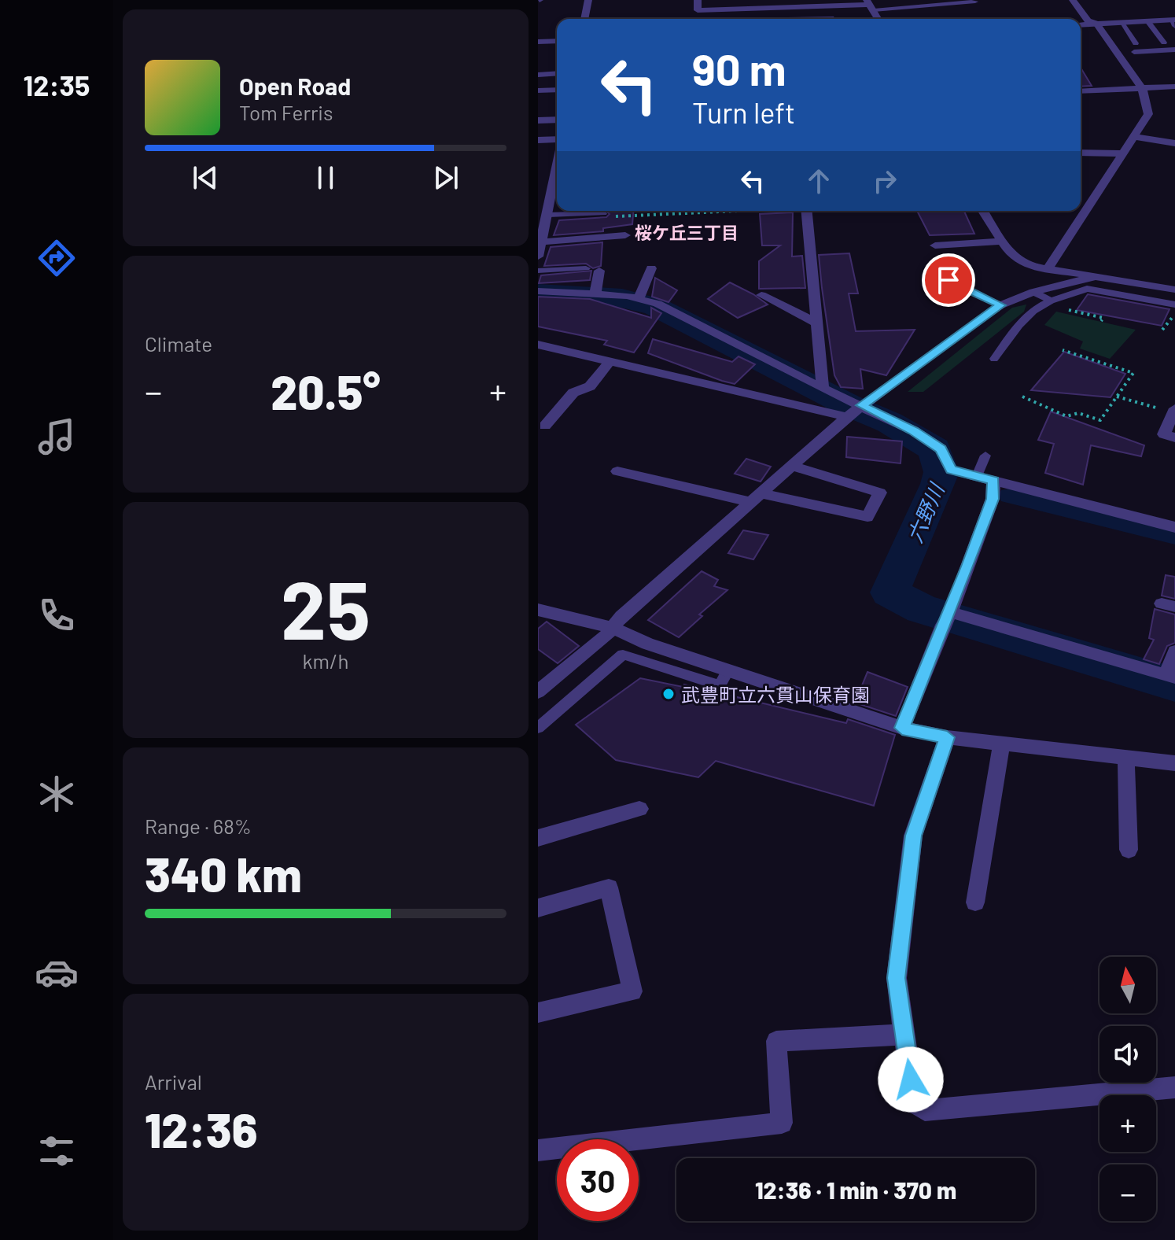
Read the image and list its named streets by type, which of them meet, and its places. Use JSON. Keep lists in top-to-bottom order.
{
  "districts": ["桜ケ丘三丁目"],
  "water": ["六野川"],
  "places": ["武豊町立六貫山保育園"],
  "north": "top",
  "page": {
    "tabs": "12:35",
    "turn": ["90 m", "Turn left"],
    "song": ["Open Road", "Tom Ferris"],
    "tile": [
      "Climate",
      ["25", "km/h"],
      ["Range · 68%", "340 km"],
      ["Arrival", "12:36"]
    ],
    "heat": ["−", "20.5°", "+"],
    "map_buttons": ["+", "−"],
    "limit": "30",
    "trip": "12:36 · 1 min · 370 m"
  }
}
